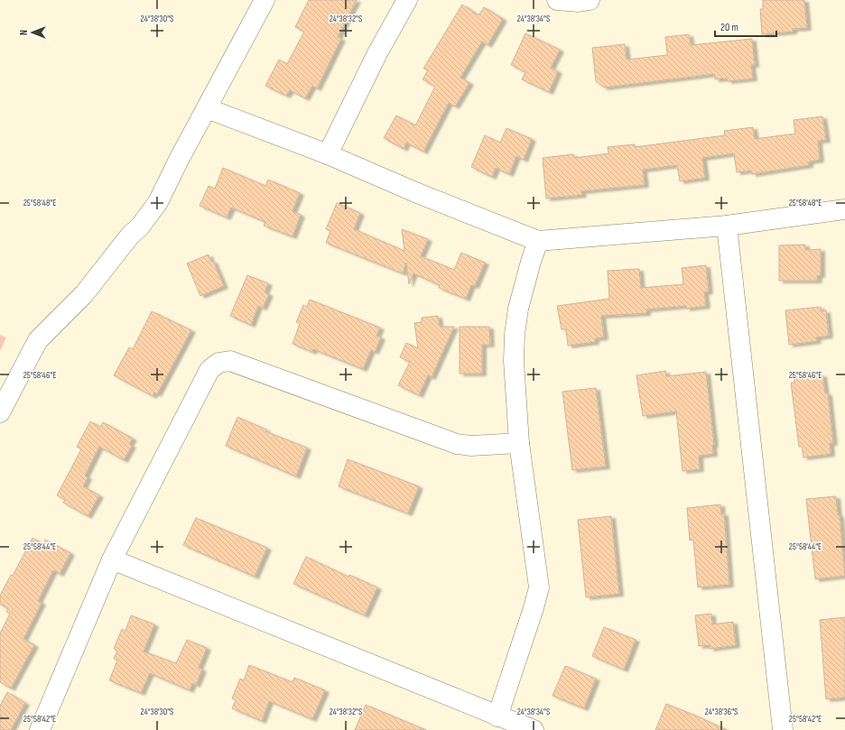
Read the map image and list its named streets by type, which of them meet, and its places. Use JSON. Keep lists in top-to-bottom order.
{
  "scale_bar": "20 m",
  "north": "left",
  "coordinates": [
    "24°38'30\"S",
    "24°38'32\"S",
    "24°38'34\"S",
    "25°58'48\"E",
    "25°58'46\"E",
    "25°58'44\"E",
    "24°38'36\"S",
    "25°58'42\"E"
  ]
}
